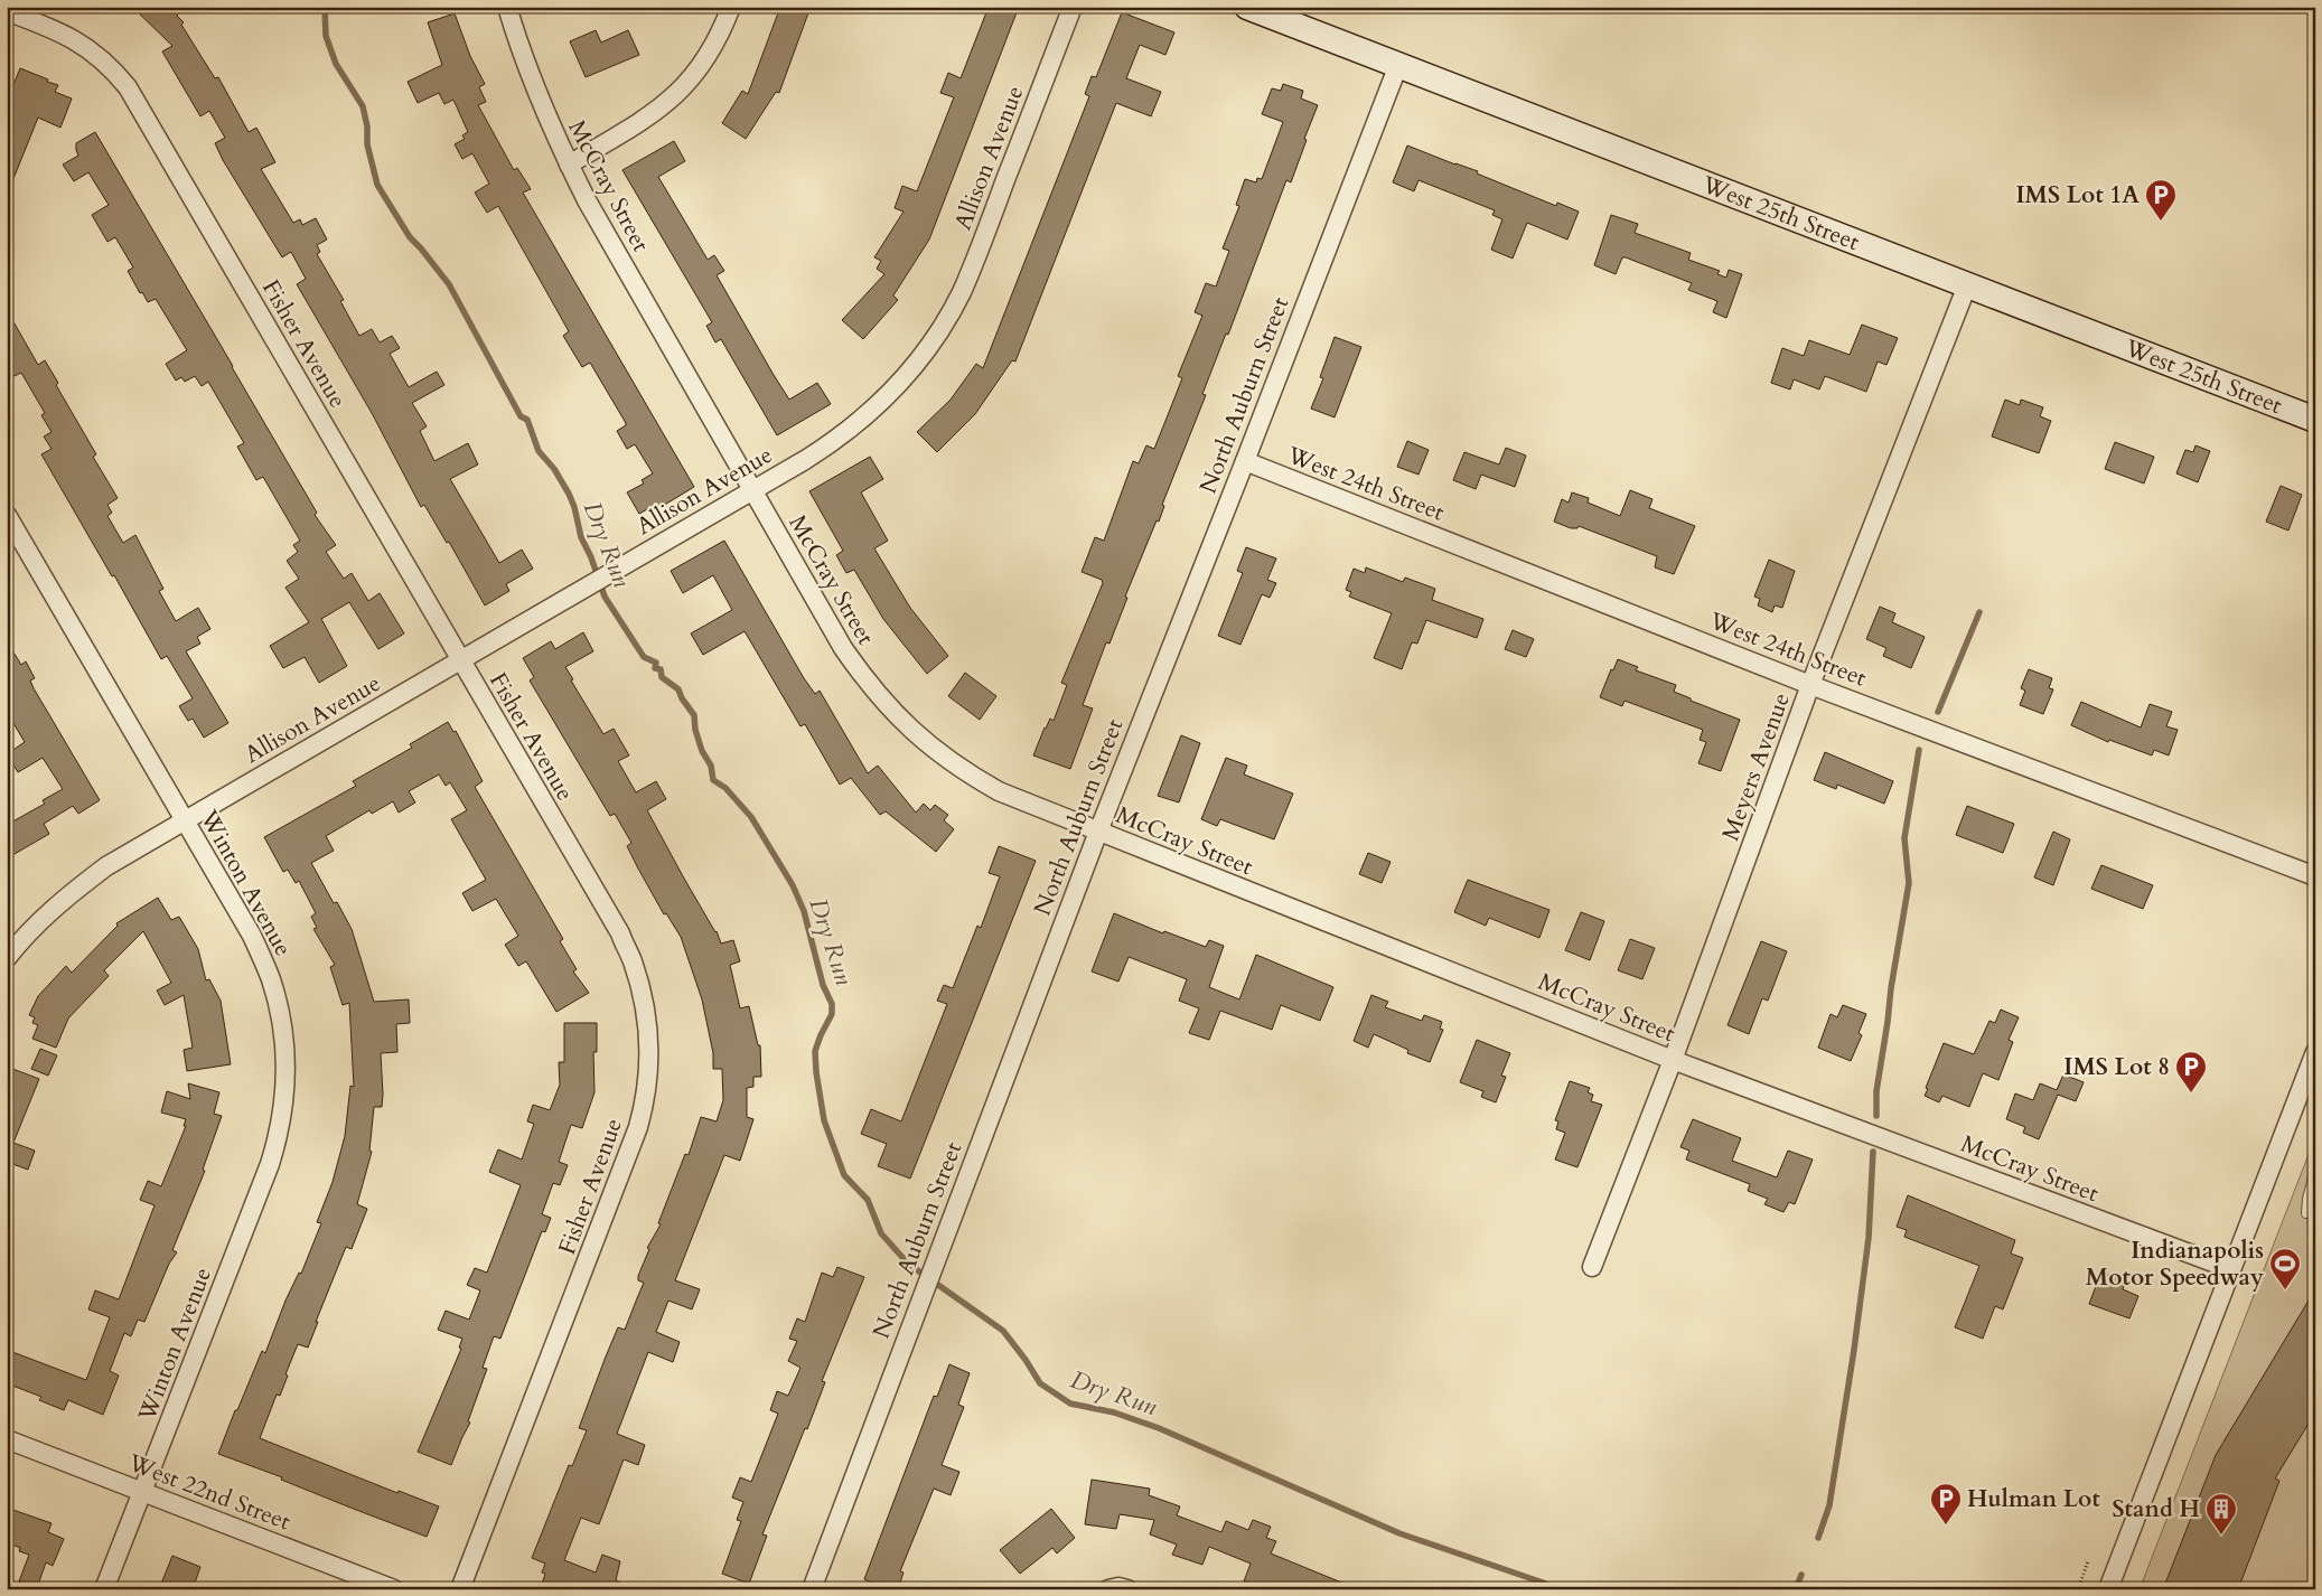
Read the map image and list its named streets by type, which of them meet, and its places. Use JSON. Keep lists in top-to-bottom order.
{
  "streets": {
    "main road": ["West 25th Street"],
    "street": [
      "Allison Avenue",
      "McCray Street",
      "Fisher Avenue",
      "North Auburn Street",
      "West 24th Street",
      "Meyers Avenue",
      "Winton Avenue",
      "West 22nd Street"
    ]
  },
  "crossings": [
    ["Allison Avenue", "McCray Street"],
    ["Allison Avenue", "Fisher Avenue"],
    ["Allison Avenue", "Winton Avenue"],
    ["McCray Street", "North Auburn Street"],
    ["McCray Street", "Meyers Avenue"],
    ["West 25th Street", "North Auburn Street"],
    ["West 25th Street", "Meyers Avenue"],
    ["North Auburn Street", "West 24th Street"],
    ["West 24th Street", "Meyers Avenue"],
    ["Winton Avenue", "West 22nd Street"]
  ],
  "water": ["Dry Run"],
  "places": {
    "parking": ["IMS Lot 1A", "IMS Lot 8", "Hulman Lot"],
    "sports": ["Indianapolis Motor Speedway"],
    "building": ["Stand H"]
  }
}
